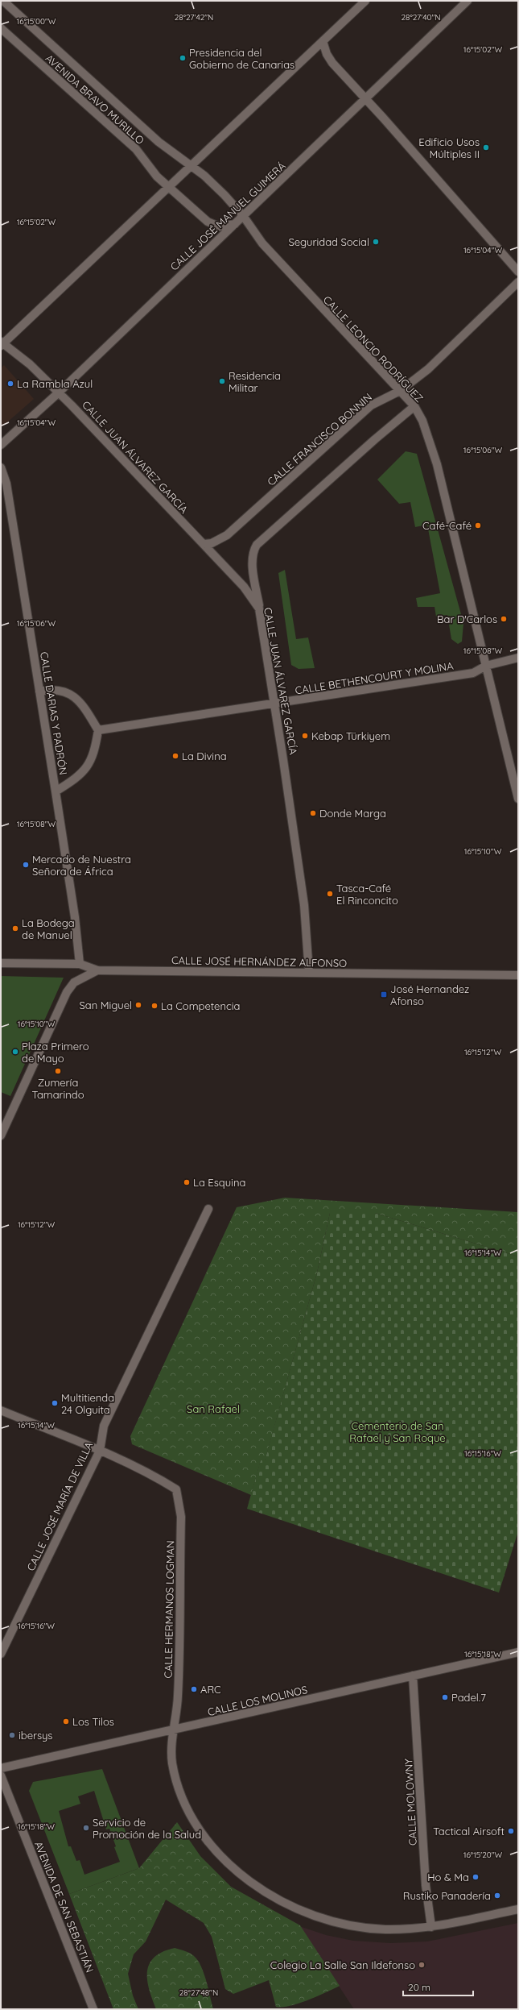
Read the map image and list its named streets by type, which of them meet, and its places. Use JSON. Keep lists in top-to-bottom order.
{
  "streets": {
    "street": [
      "AVENIDA BRAVO MURILLO",
      "CALLE JOSÉ MANUEL GUIMERÁ",
      "CALLE LEONCIO RODRÍGUEZ",
      "CALLE FRANCISCO BONNIN",
      "CALLE JUAN ÁLVAREZ GARCÍA",
      "CALLE BETHENCOURT Y MOLINA",
      "CALLE DARIAS Y PADRÓN",
      "CALLE JOSÉ HERNÁNDEZ ALFONSO",
      "CALLE JOSÉ MARÍA DE VILLA",
      "CALLE HERMANOS LOGMAN",
      "CALLE LOS MOLINOS",
      "CALLE MOLOWNY",
      "AVENIDA DE SAN SEBASTIÁN"
    ]
  },
  "crossings": [
    ["AVENIDA BRAVO MURILLO", "CALLE JOSÉ MANUEL GUIMERÁ"],
    ["AVENIDA BRAVO MURILLO", "CALLE LEONCIO RODRÍGUEZ"],
    ["CALLE JOSÉ MANUEL GUIMERÁ", "CALLE LEONCIO RODRÍGUEZ"],
    ["CALLE JOSÉ MANUEL GUIMERÁ", "CALLE JUAN ÁLVAREZ GARCÍA"],
    ["CALLE LEONCIO RODRÍGUEZ", "CALLE FRANCISCO BONNIN"],
    ["CALLE LEONCIO RODRÍGUEZ", "CALLE BETHENCOURT Y MOLINA"],
    ["CALLE FRANCISCO BONNIN", "CALLE JUAN ÁLVAREZ GARCÍA"],
    ["CALLE JUAN ÁLVAREZ GARCÍA", "CALLE BETHENCOURT Y MOLINA"],
    ["CALLE JUAN ÁLVAREZ GARCÍA", "CALLE JOSÉ HERNÁNDEZ ALFONSO"],
    ["CALLE DARIAS Y PADRÓN", "CALLE JOSÉ HERNÁNDEZ ALFONSO"],
    ["CALLE JOSÉ MARÍA DE VILLA", "CALLE HERMANOS LOGMAN"],
    ["CALLE HERMANOS LOGMAN", "CALLE LOS MOLINOS"],
    ["CALLE HERMANOS LOGMAN", "CALLE MOLOWNY"],
    ["CALLE LOS MOLINOS", "CALLE MOLOWNY"]
  ],
  "parks": ["San Rafael", "Cementerio de San Rafael y San Roque"],
  "places": {
    "other": [
      "Presidencia del Gobierno de Canarias",
      "Edificio Usos Múltiples II",
      "Seguridad Social",
      "Residencia Militar",
      "La Rambla Azul",
      "Café-Café",
      "Bar D'Carlos",
      "Kebap Türkiyem",
      "La Divina",
      "Donde Marga",
      "Mercado de Nuestra Señora de África",
      "Tasca-Café El Rinconcito",
      "La Bodega de Manuel",
      "San Miguel",
      "La Competencia",
      "Plaza Primero de Mayo",
      "Zumería Tamarindo",
      "La Esquina",
      "Multitienda 24 Olguita",
      "ARC",
      "Padel.7",
      "Los Tilos",
      "ibersys",
      "Servicio de Promoción de la Salud",
      "Tactical Airsoft",
      "Ho & Ma",
      "Rustiko Panadería",
      "Colegio La Salle San Ildefonso"
    ],
    "transit": ["José Hernandez Afonso"]
  },
  "scale_bar": "20 m",
  "coordinates": [
    "28°27'42\"N",
    "28°27'40\"N",
    "16°15'00\"W",
    "16°15'02\"W",
    "16°15'04\"W",
    "16°15'06\"W",
    "16°15'08\"W",
    "16°15'10\"W",
    "16°15'12\"W",
    "16°15'14\"W",
    "16°15'16\"W",
    "16°15'18\"W",
    "16°15'20\"W",
    "28°27'48\"N"
  ]
}
